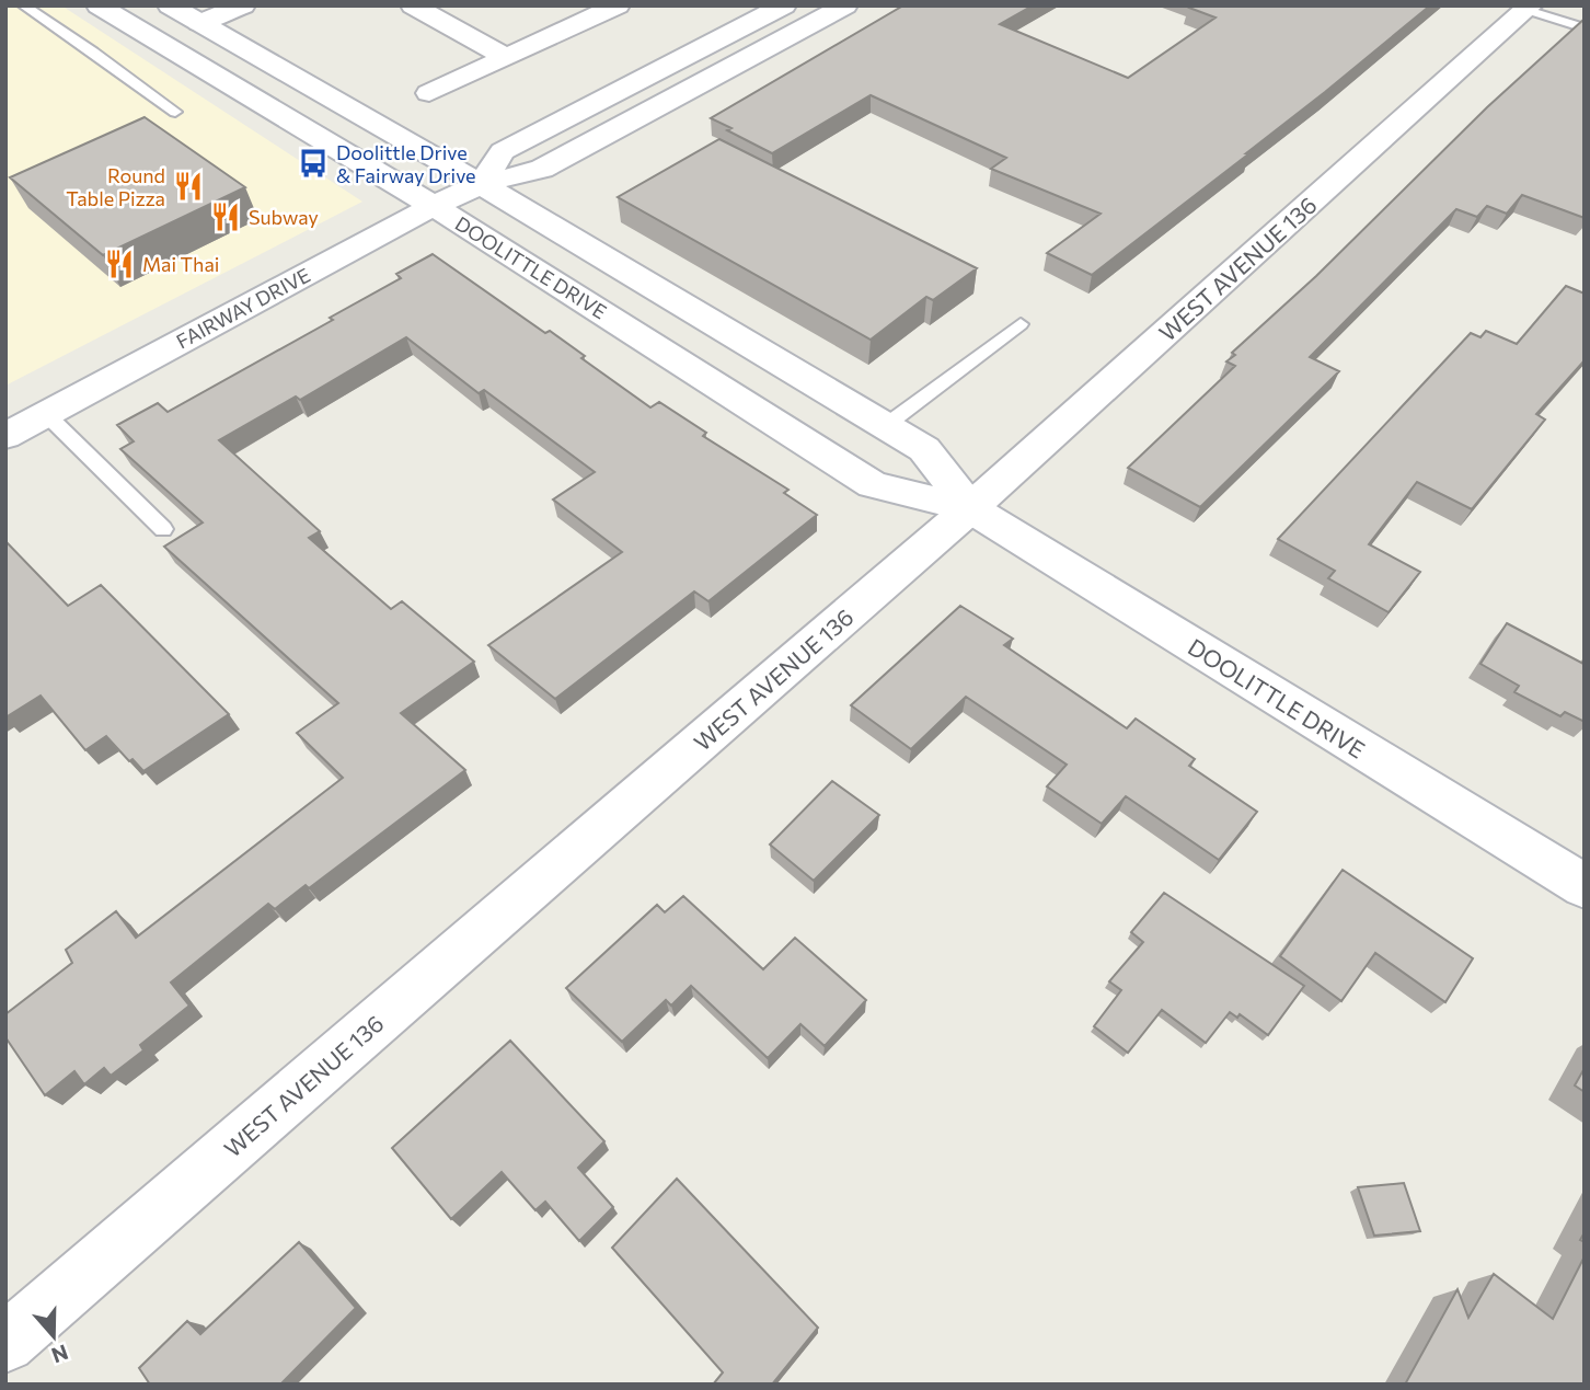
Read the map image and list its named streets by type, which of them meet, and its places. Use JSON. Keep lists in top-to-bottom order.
{
  "streets": {
    "street": ["DOOLITTLE DRIVE", "WEST AVENUE 136", "FAIRWAY DRIVE"]
  },
  "crossings": [
    ["DOOLITTLE DRIVE", "WEST AVENUE 136"],
    ["DOOLITTLE DRIVE", "FAIRWAY DRIVE"]
  ],
  "places": {
    "bus stop": ["Doolittle Drive & Fairway Drive"],
    "restaurant": ["Round Table Pizza", "Subway", "Mai Thai"]
  },
  "north": "bottom"
}
